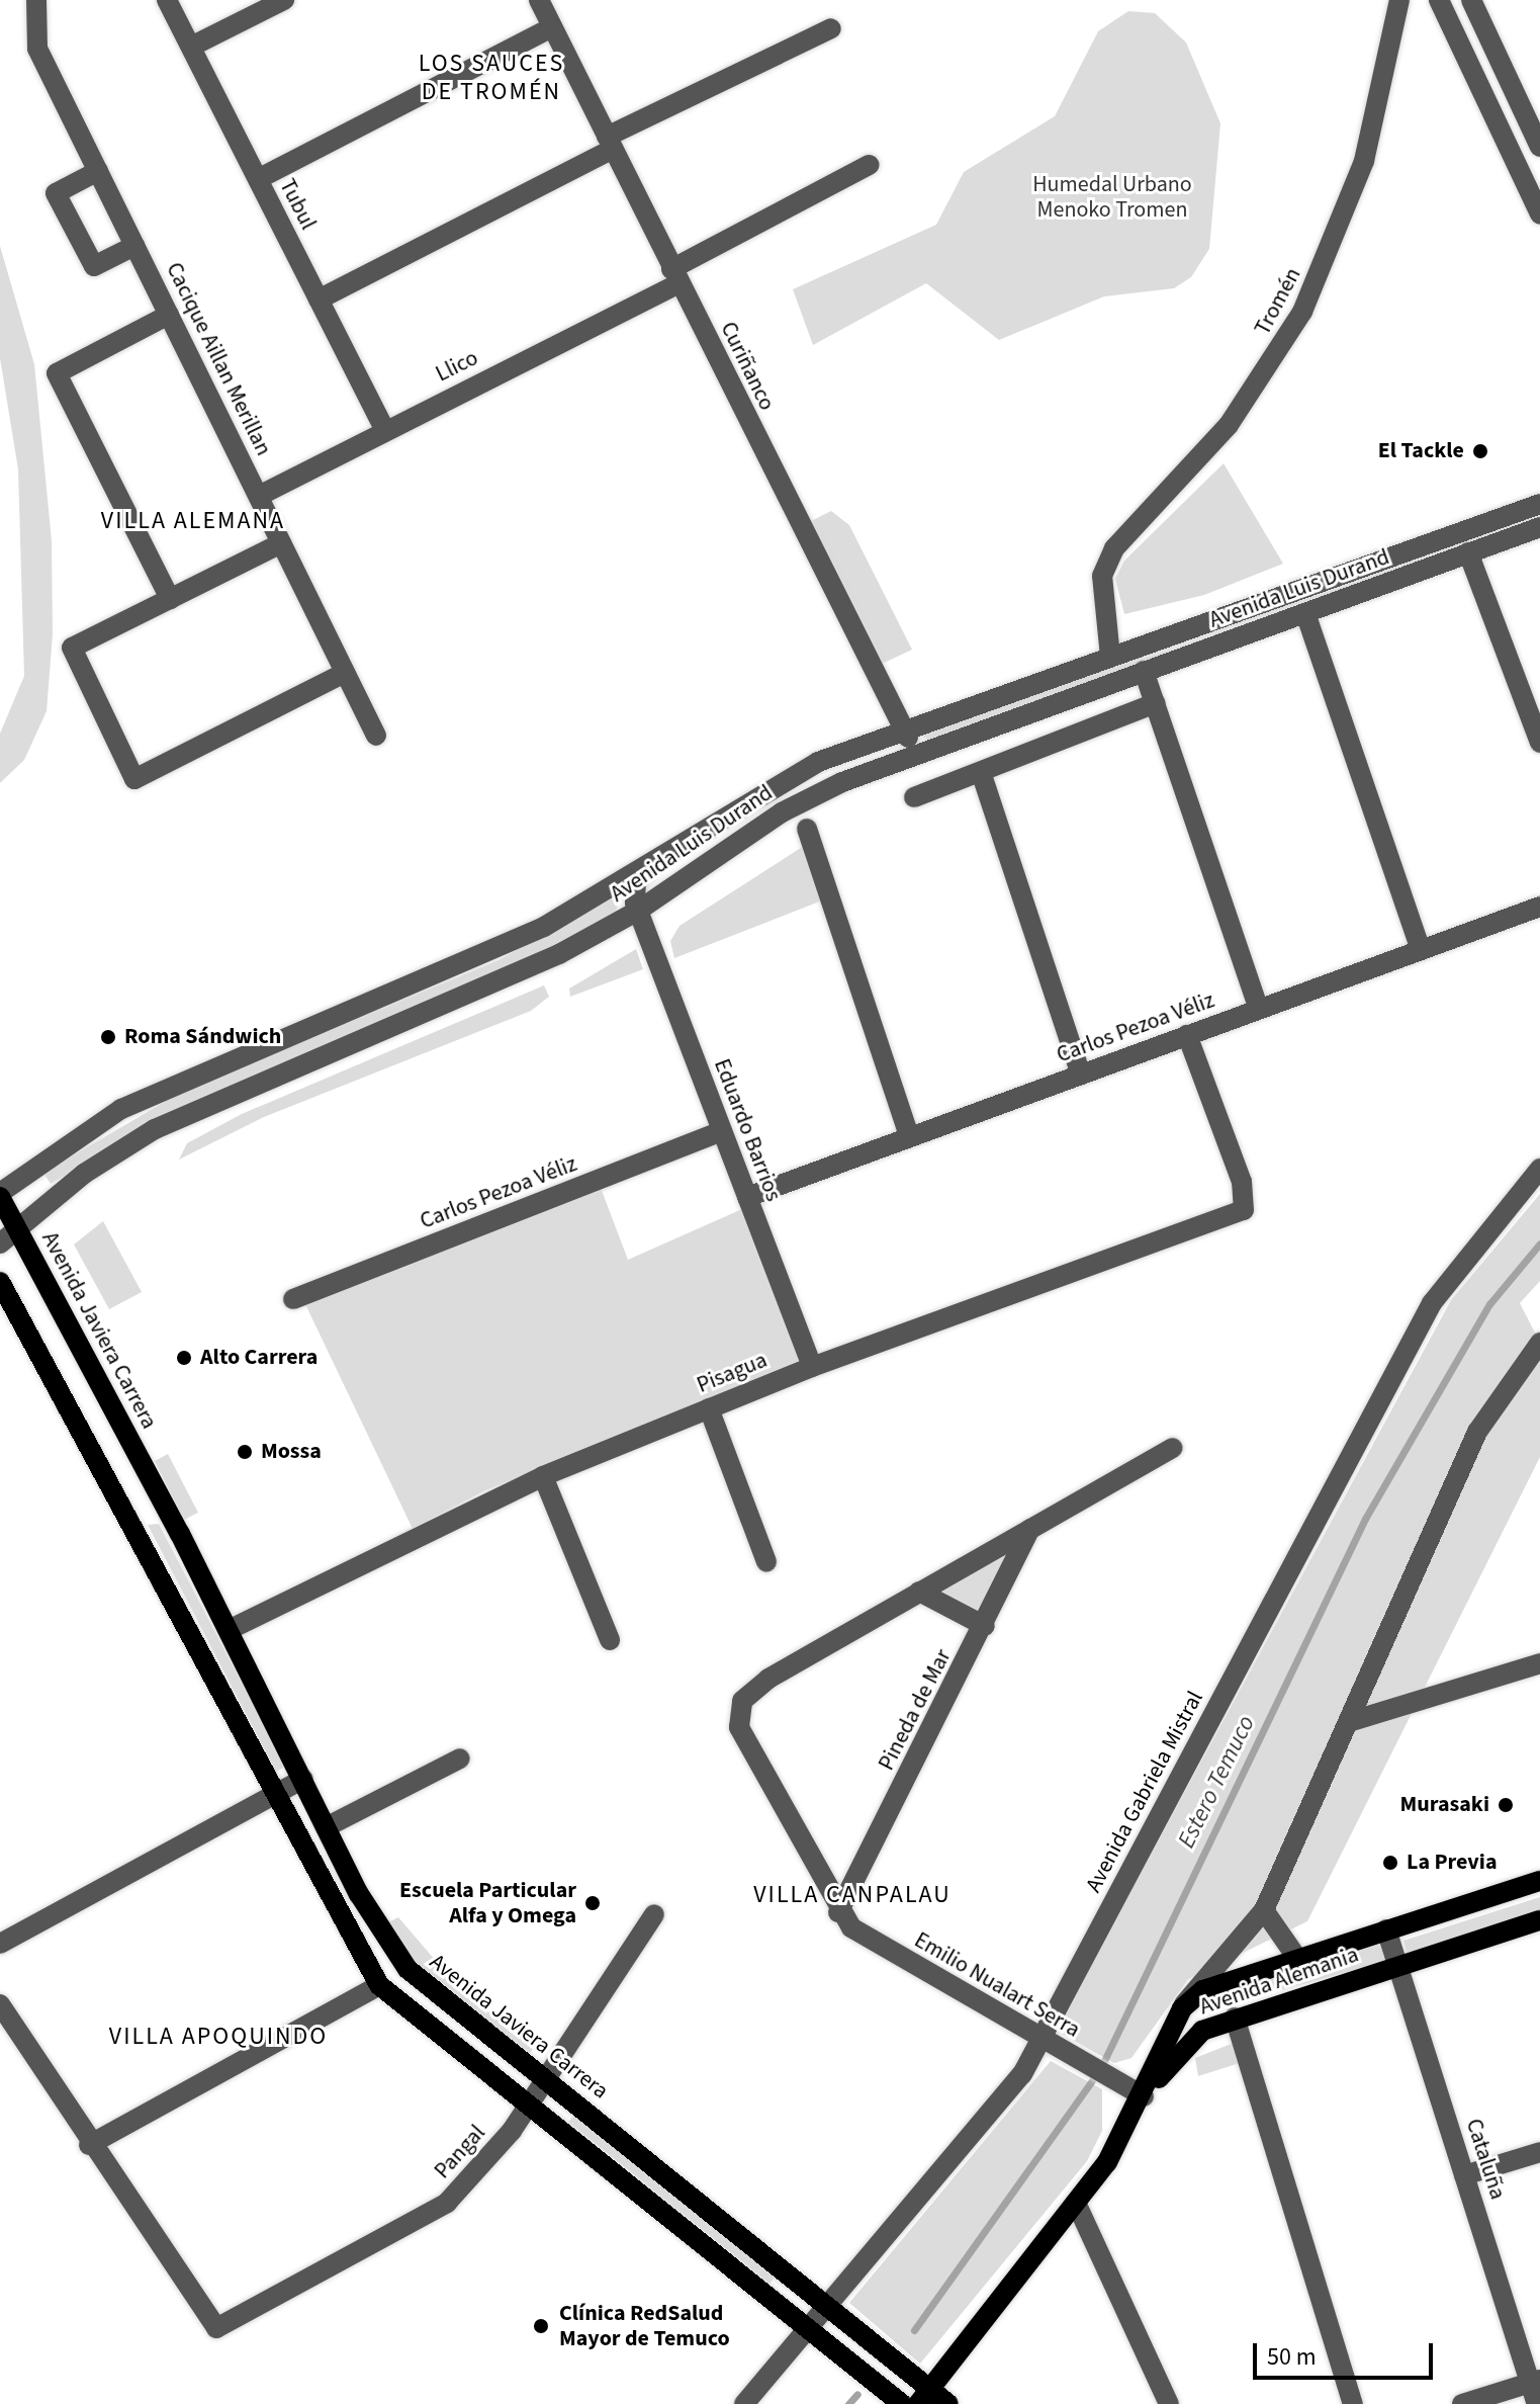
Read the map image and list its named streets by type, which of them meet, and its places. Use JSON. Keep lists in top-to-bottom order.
{
  "streets": {
    "main road": ["Avenida Javiera Carrera", "Avenida Alemania"],
    "street": [
      "Tubul",
      "Tromén",
      "Cacique Aillan Merillan",
      "Llico",
      "Curiñanco",
      "Avenida Luis Durand",
      "Carlos Pezoa Véliz",
      "Eduardo Barrios",
      "Pisagua",
      "Pineda de Mar",
      "Avenida Gabriela Mistral",
      "Emilio Nualart Serra",
      "Pangal",
      "Cataluña"
    ]
  },
  "crossings": [
    ["Tubul", "Llico"],
    ["Tromén", "Avenida Luis Durand"],
    ["Cacique Aillan Merillan", "Llico"],
    ["Llico", "Curiñanco"],
    ["Curiñanco", "Avenida Luis Durand"],
    ["Avenida Luis Durand", "Eduardo Barrios"],
    ["Avenida Luis Durand", "Avenida Javiera Carrera"],
    ["Carlos Pezoa Véliz", "Eduardo Barrios"],
    ["Carlos Pezoa Véliz", "Pisagua"],
    ["Eduardo Barrios", "Pisagua"],
    ["Avenida Javiera Carrera", "Pisagua"],
    ["Avenida Javiera Carrera", "Avenida Gabriela Mistral"],
    ["Avenida Javiera Carrera", "Pangal"],
    ["Pineda de Mar", "Emilio Nualart Serra"],
    ["Avenida Gabriela Mistral", "Emilio Nualart Serra"],
    ["Avenida Alemania", "Emilio Nualart Serra"],
    ["Avenida Alemania", "Cataluña"]
  ],
  "districts": [
    "LOS SAUCES DE TROMÉN",
    "VILLA ALEMANA",
    "VILLA CANPALAU",
    "VILLA APOQUINDO"
  ],
  "water": ["Estero Temuco"],
  "parks": ["Humedal Urbano Menoko Tromen"],
  "places": [
    "El Tackle",
    "Roma Sándwich",
    "Alto Carrera",
    "Mossa",
    "Murasaki",
    "La Previa",
    "Escuela Particular Alfa y Omega",
    "Clínica RedSalud Mayor de Temuco"
  ],
  "scale_bar": "50 m"
}
